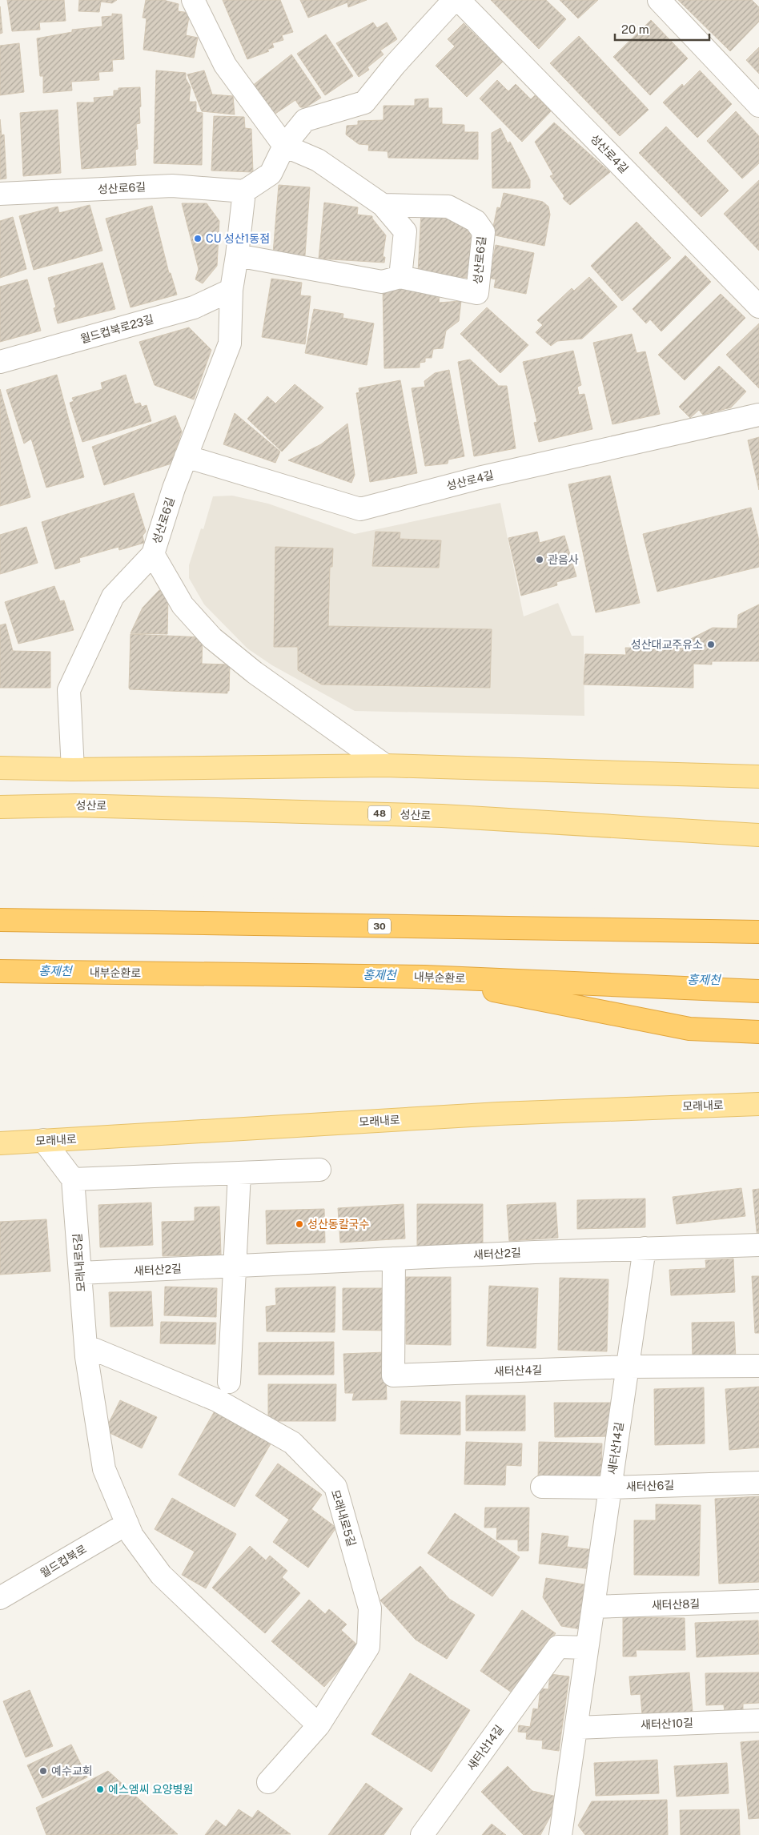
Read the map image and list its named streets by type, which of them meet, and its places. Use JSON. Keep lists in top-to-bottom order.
{
  "streets": {
    "highway": ["30", "내부순환로"],
    "main road": ["성산로", "48", "모래내로"],
    "street": [
      "성산로4길",
      "성산로6길",
      "월드컵북로23길",
      "새터산2길",
      "모래내로5길",
      "새터산4길",
      "새터산14길",
      "새터산6길",
      "월드컵북로",
      "새터산8길",
      "새터산10길"
    ]
  },
  "crossings": [
    ["성산로4길", "성산로6길"],
    ["성산로6길", "월드컵북로23길"],
    ["새터산2길", "모래내로5길"],
    ["새터산2길", "새터산4길"],
    ["새터산2길", "새터산14길"],
    ["모래내로5길", "월드컵북로"],
    ["새터산4길", "새터산14길"],
    ["새터산14길", "새터산6길"],
    ["새터산14길", "새터산8길"],
    ["새터산14길", "새터산10길"]
  ],
  "water": ["홍제천"],
  "places": [
    "CU 성산1동점",
    "관음사",
    "성산대교주유소",
    "성산동칼국수",
    "예수교회",
    "에스엠씨 요양병원"
  ],
  "scale_bar": "20 m"
}
